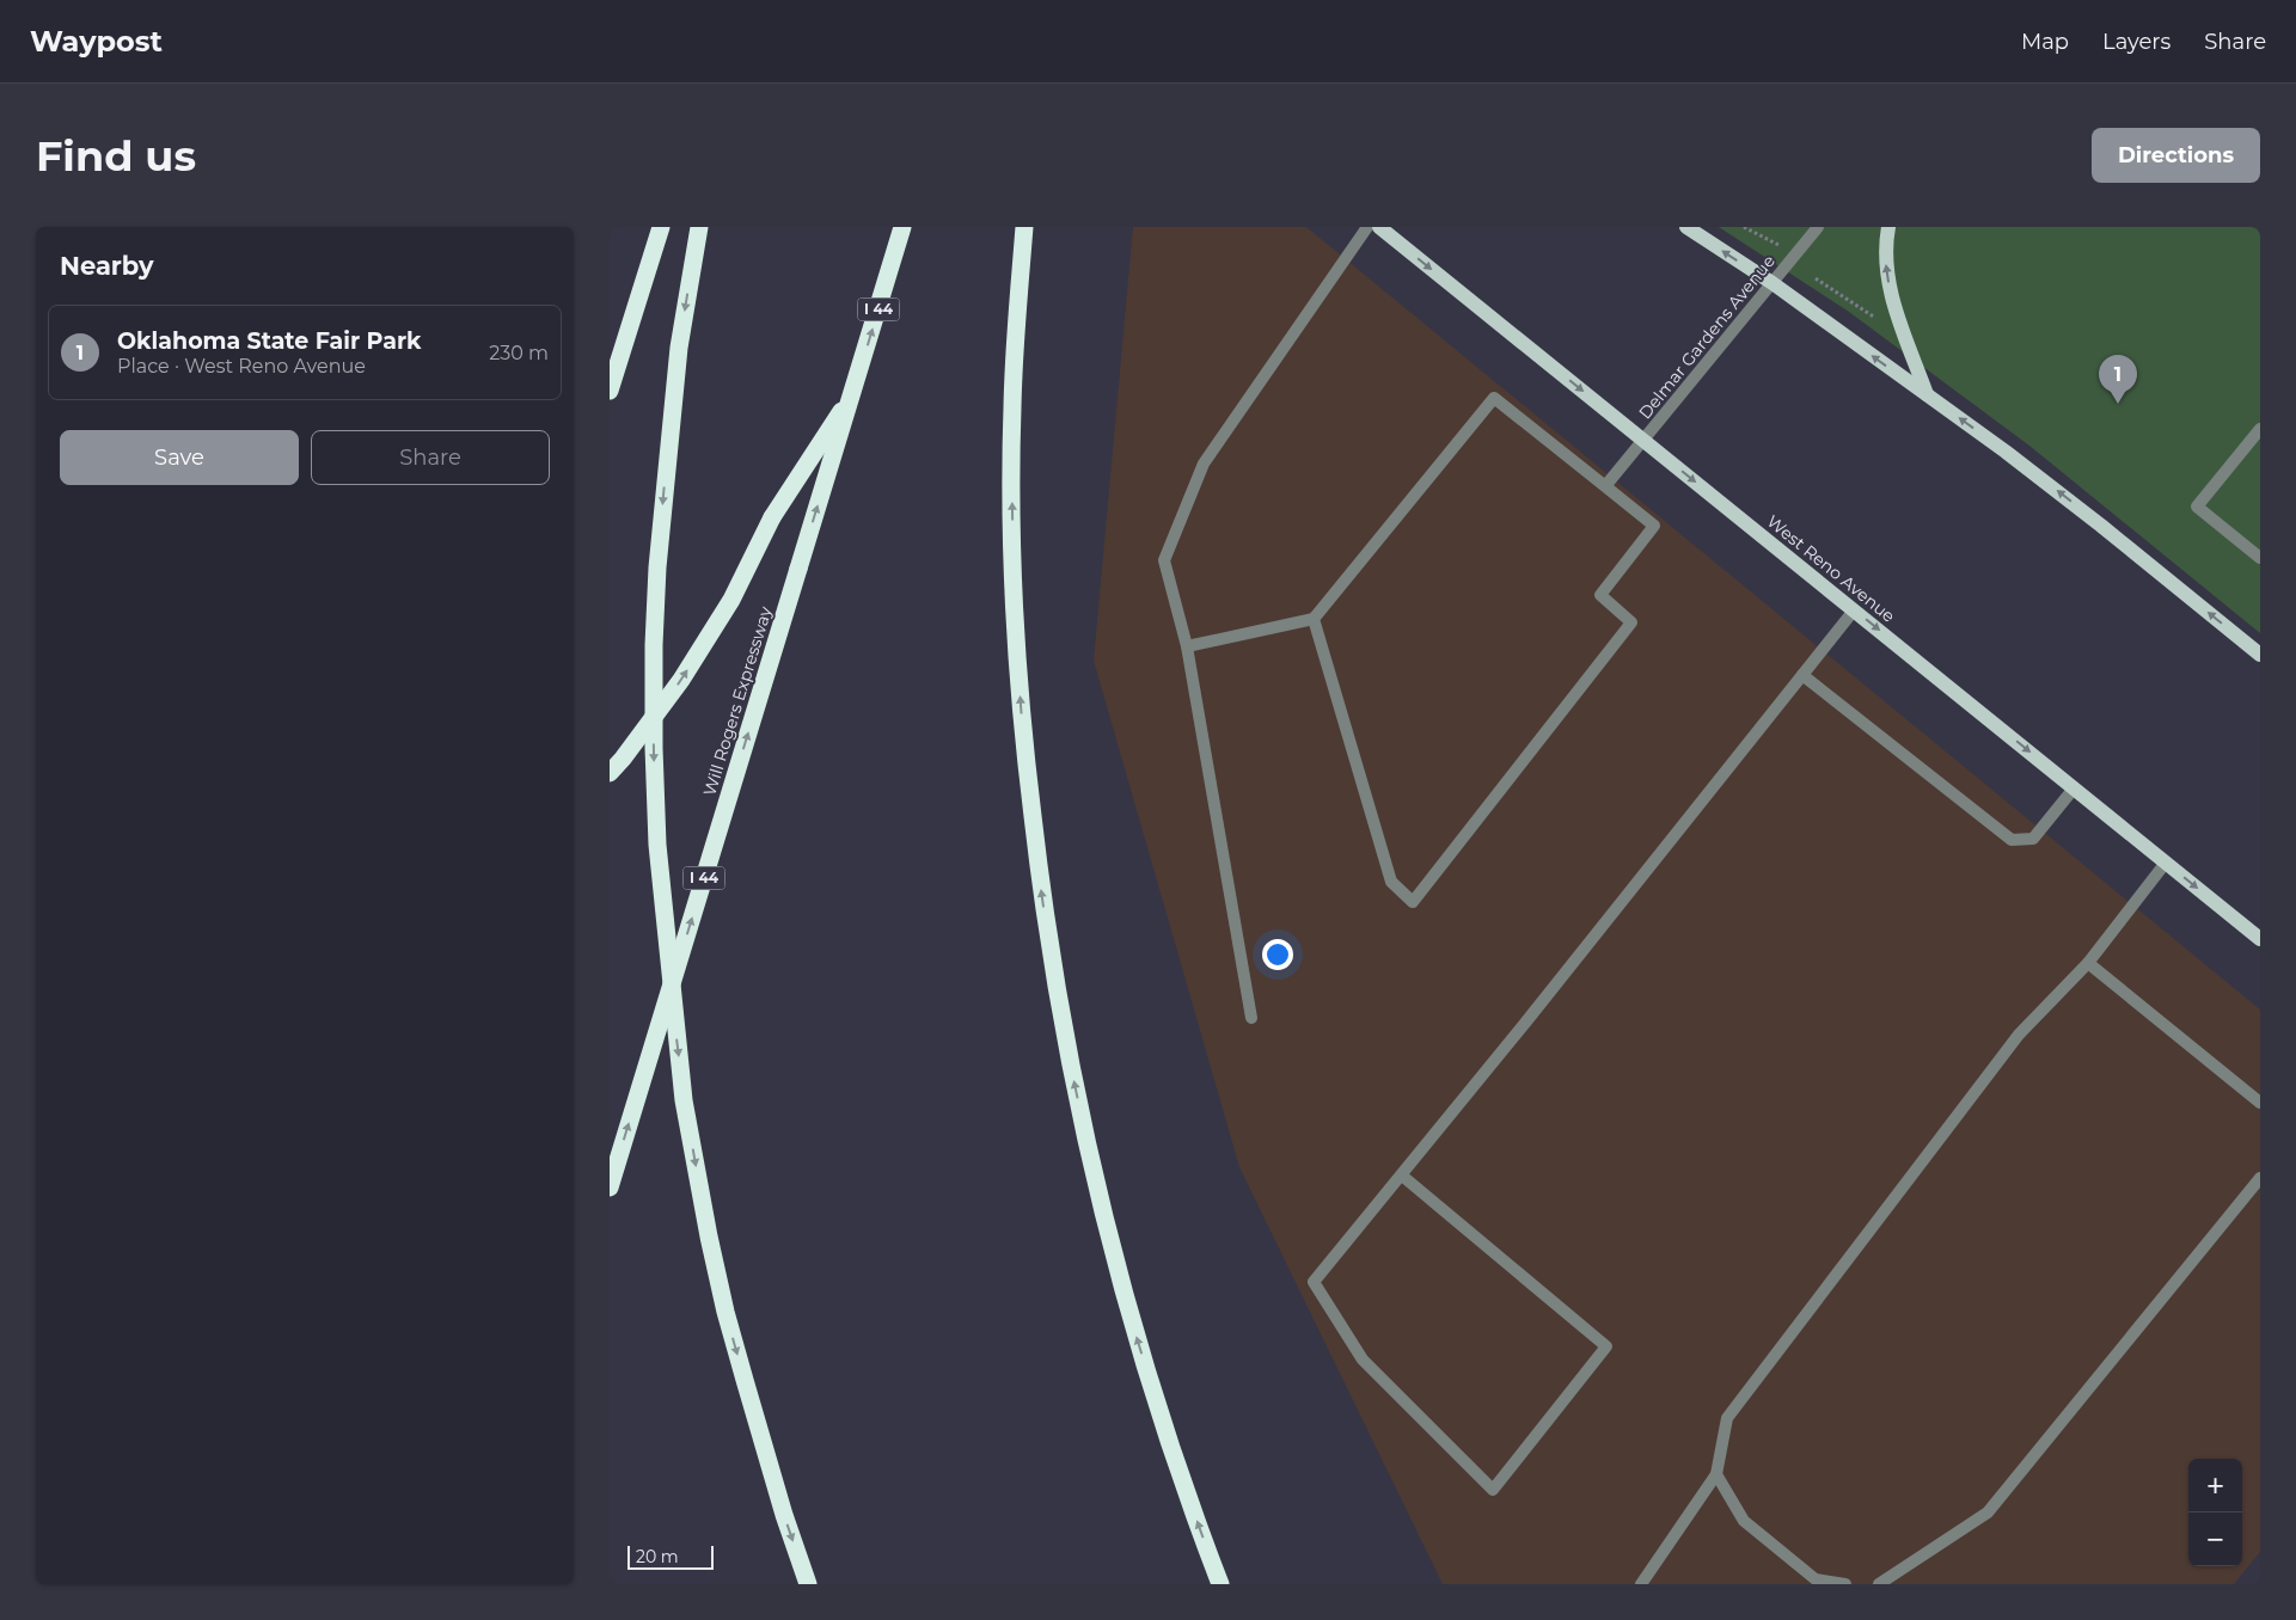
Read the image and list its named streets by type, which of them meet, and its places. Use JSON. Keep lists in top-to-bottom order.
{
  "streets": {
    "highway": ["I 44", "Will Rogers Expressway"],
    "main road": ["West Reno Avenue"],
    "street": ["Delmar Gardens Avenue"]
  },
  "crossings": [
    ["Delmar Gardens Avenue", "West Reno Avenue"]
  ],
  "one_way": ["West Reno Avenue"],
  "scale_bar": "20 m",
  "page": {
    "header": "Waypost",
    "nav": ["Map", "Layers", "Share"],
    "buttons": [
      "Directions",
      ["Save", "Share"]
    ],
    "title": "Find us",
    "heading": "Nearby",
    "list": [
      {
        "mark": "1",
        "name": "Oklahoma State Fair Park",
        "note": "Place · West Reno Avenue",
        "value": "230 m"
      }
    ],
    "pins": "1",
    "map_buttons": ["+", "−"],
    "scale": "20 m"
  }
}
